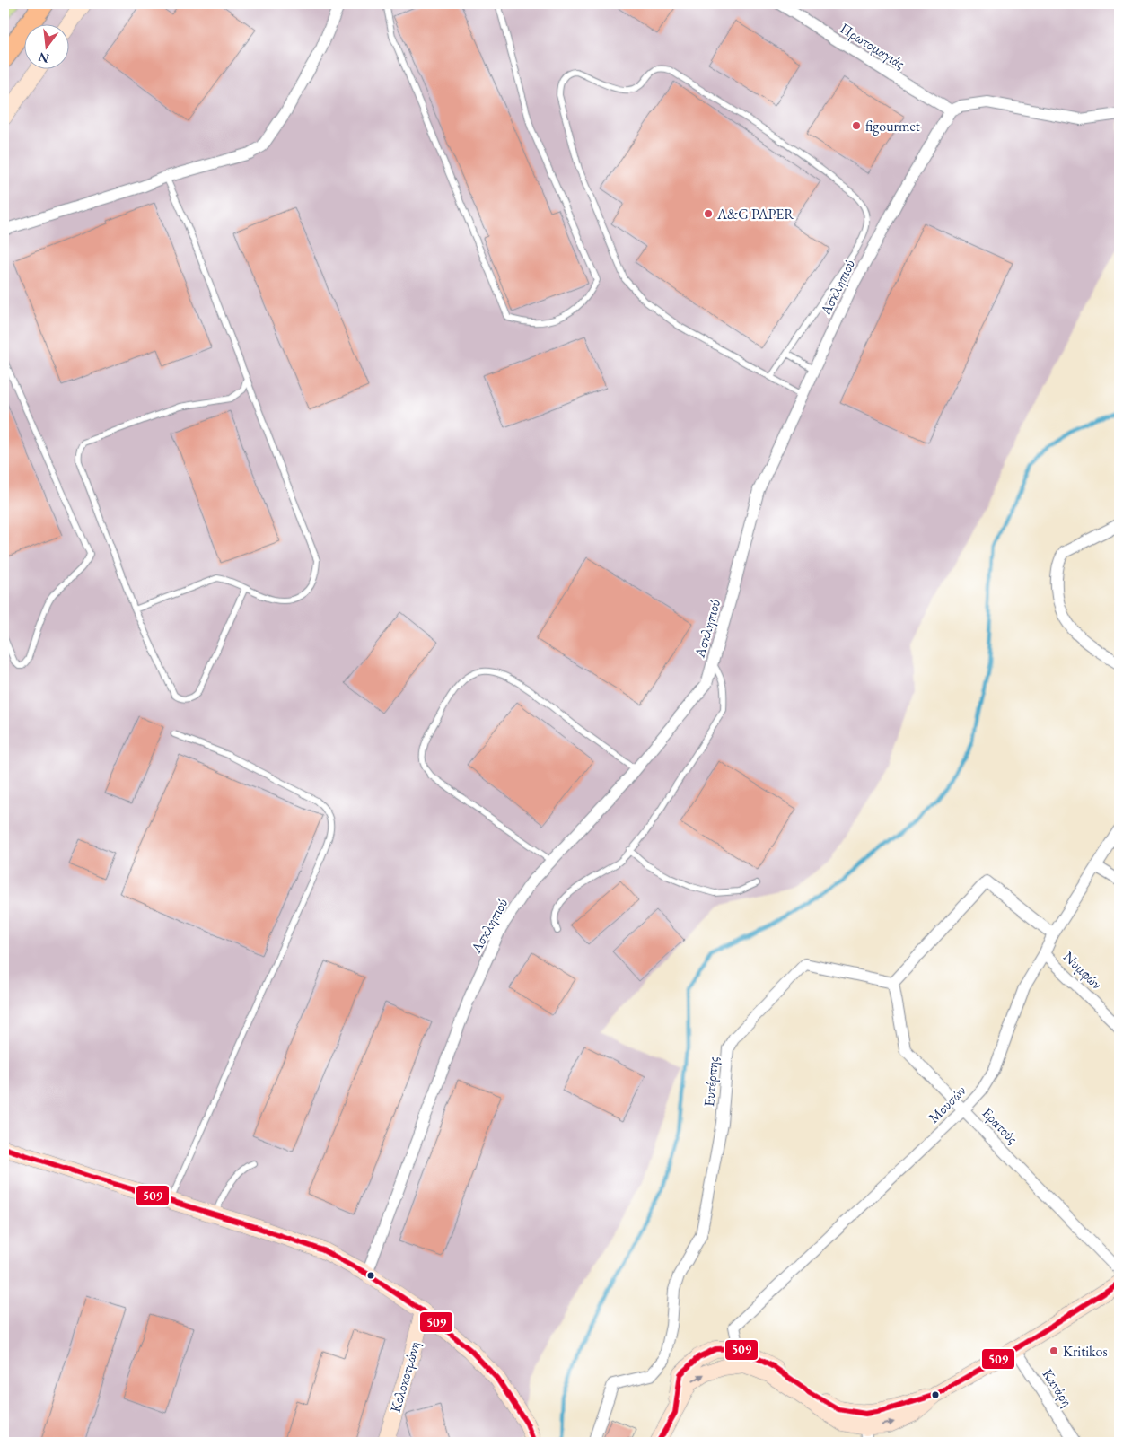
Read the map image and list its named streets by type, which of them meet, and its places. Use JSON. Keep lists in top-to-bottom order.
{
  "streets": {
    "main road": ["Κολοκοτρώνη"],
    "street": [
      "Πρωτομαγιάς",
      "Ασκληπιού",
      "Νυμφών",
      "Ευτέρπης",
      "Μουσών",
      "Ερατούς",
      "Κανάρη"
    ]
  },
  "crossings": [
    ["Πρωτομαγιάς", "Ασκληπιού"],
    ["Νυμφών", "Μουσών"],
    ["Ευτέρπης", "Ερατούς"],
    ["Μουσών", "Ερατούς"]
  ],
  "places": ["figourmet", "A&G PAPER", "Kritikos"],
  "lines": ["transit line 509"],
  "north": "bottom"
}
